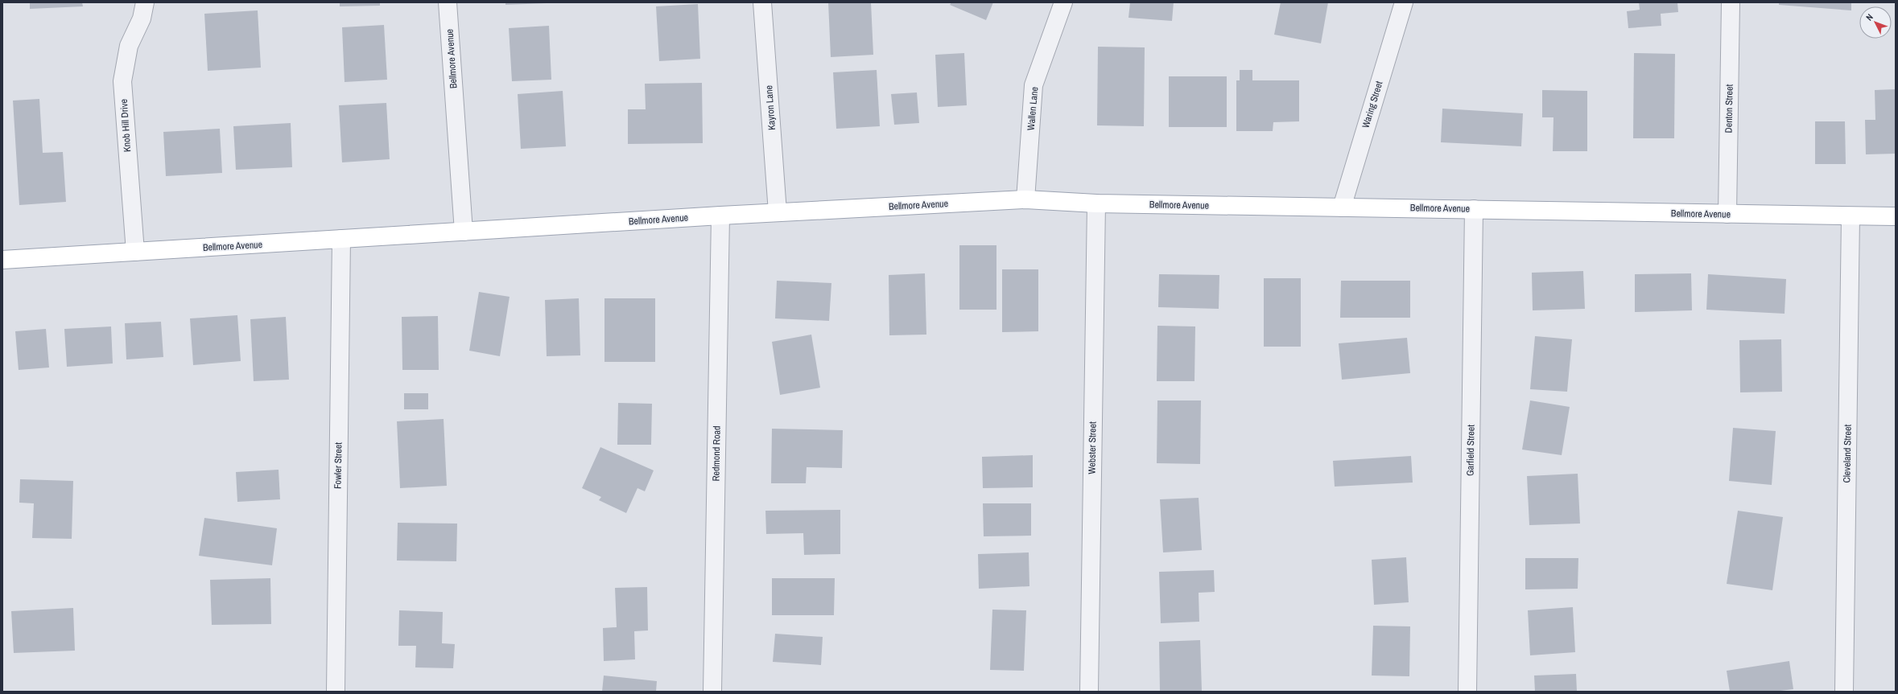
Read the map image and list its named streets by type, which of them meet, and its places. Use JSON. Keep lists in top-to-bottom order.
{
  "streets": {
    "main road": ["Bellmore Avenue"],
    "street": [
      "Waring Street",
      "Kayron Lane",
      "Wallen Lane",
      "Denton Street",
      "Knob Hill Drive",
      "Webster Street",
      "Garfield Street",
      "Redmond Road",
      "Cleveland Street",
      "Fowler Street"
    ]
  },
  "crossings": [
    ["Bellmore Avenue", "Waring Street"],
    ["Bellmore Avenue", "Kayron Lane"],
    ["Bellmore Avenue", "Wallen Lane"],
    ["Bellmore Avenue", "Denton Street"],
    ["Bellmore Avenue", "Knob Hill Drive"],
    ["Bellmore Avenue", "Webster Street"],
    ["Bellmore Avenue", "Garfield Street"],
    ["Bellmore Avenue", "Redmond Road"],
    ["Bellmore Avenue", "Cleveland Street"],
    ["Bellmore Avenue", "Fowler Street"]
  ],
  "north": "top left"
}
